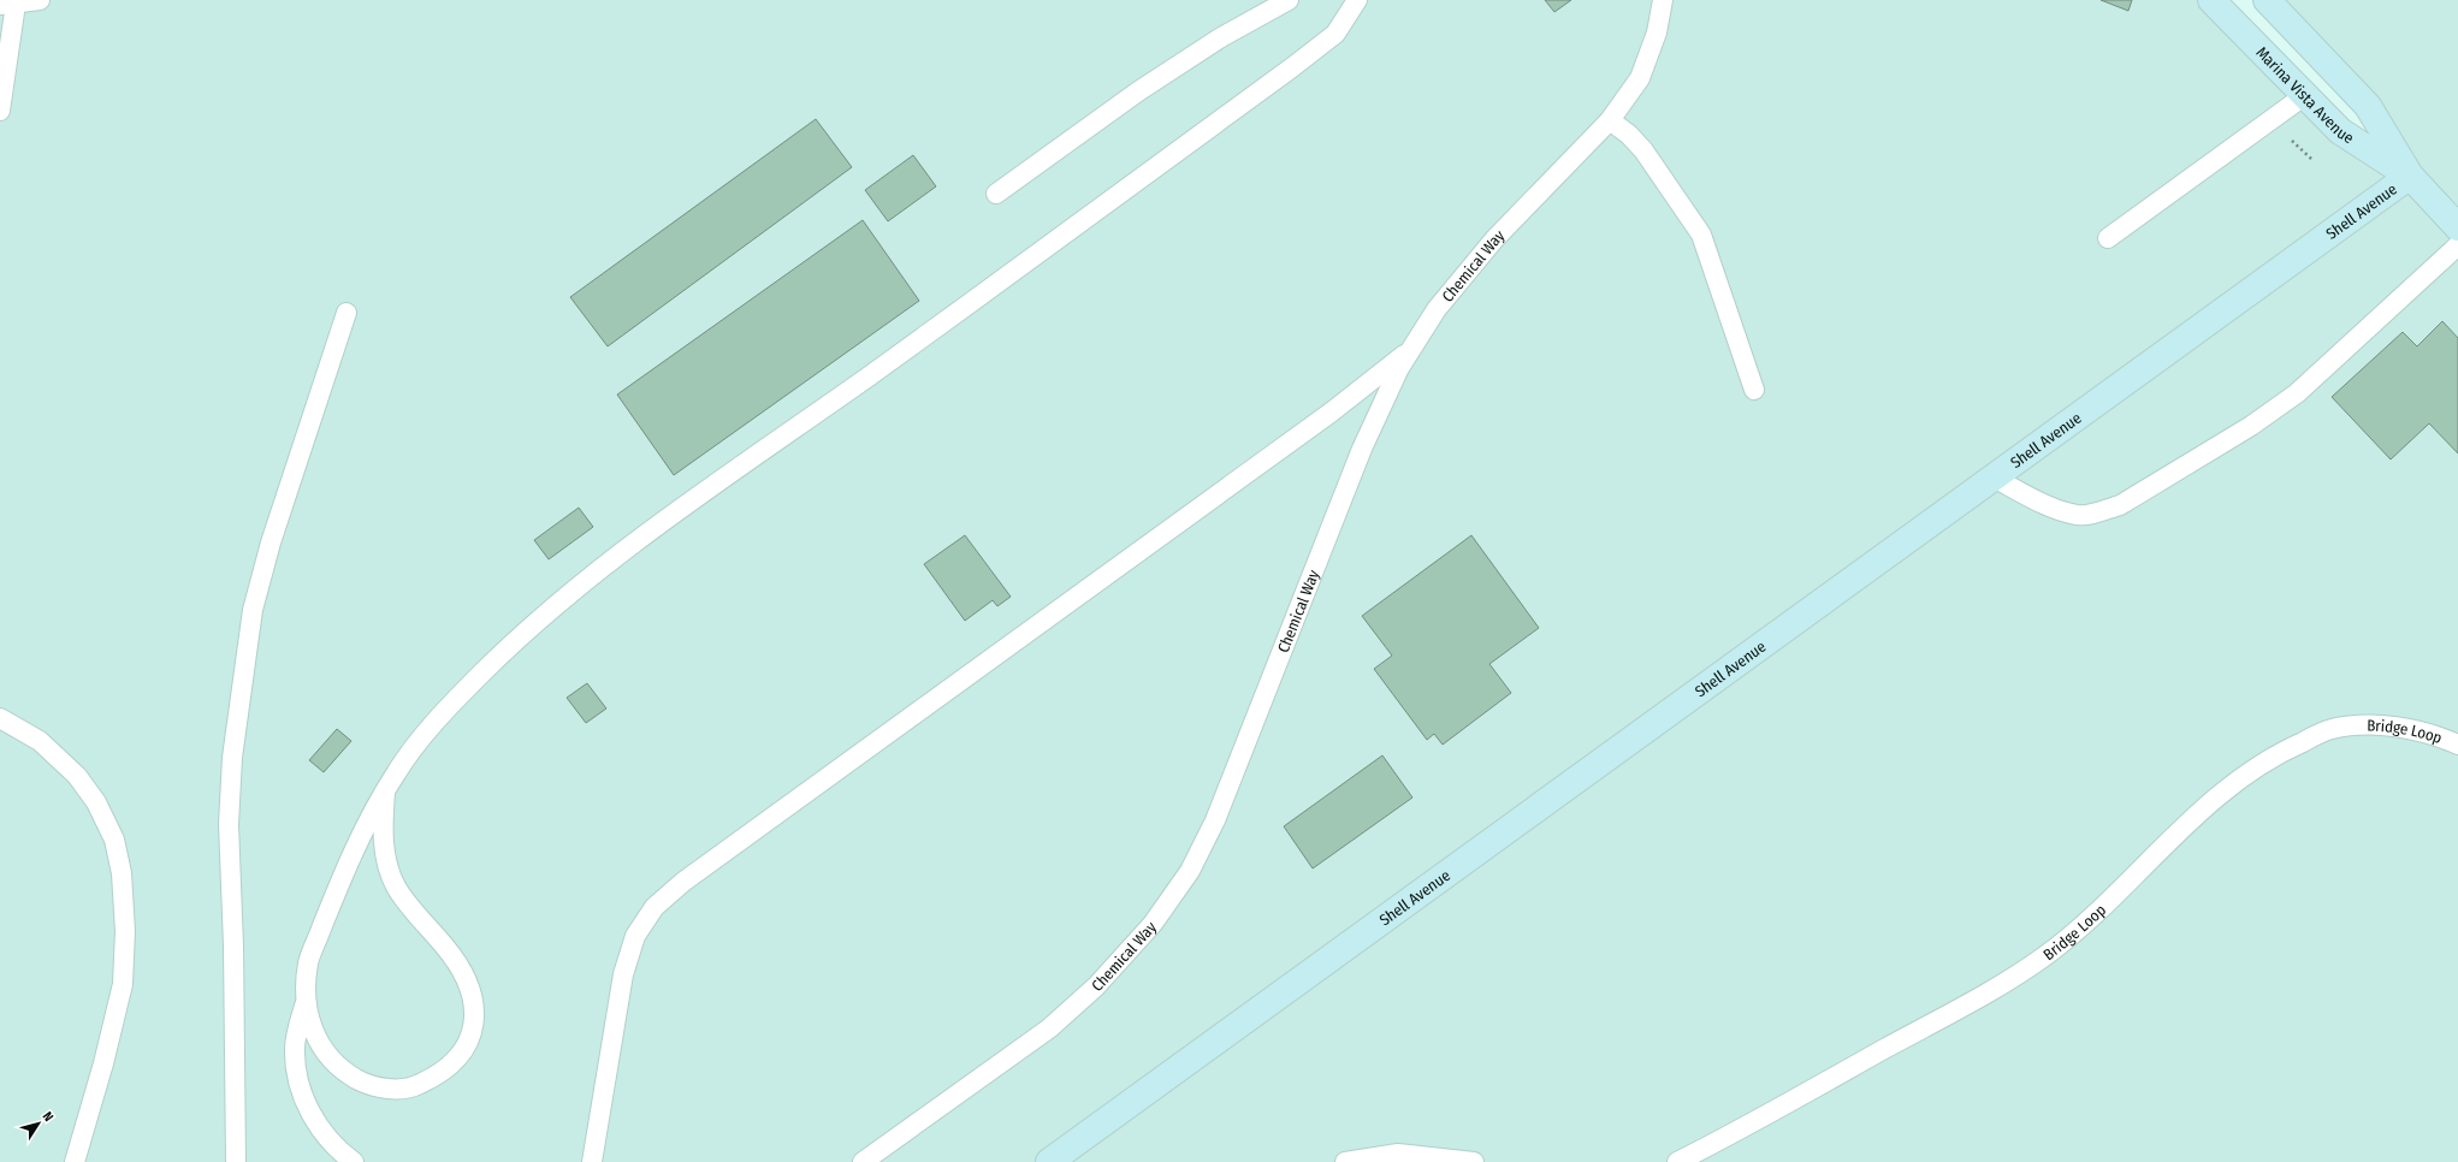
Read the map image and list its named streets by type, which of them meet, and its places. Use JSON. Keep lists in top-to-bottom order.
{
  "streets": {
    "street": ["Marina Vista Avenue", "Shell Avenue"],
    "lane": ["Chemical Way", "Bridge Loop"]
  },
  "crossings": [
    ["Marina Vista Avenue", "Shell Avenue"]
  ],
  "north": "top right"
}
